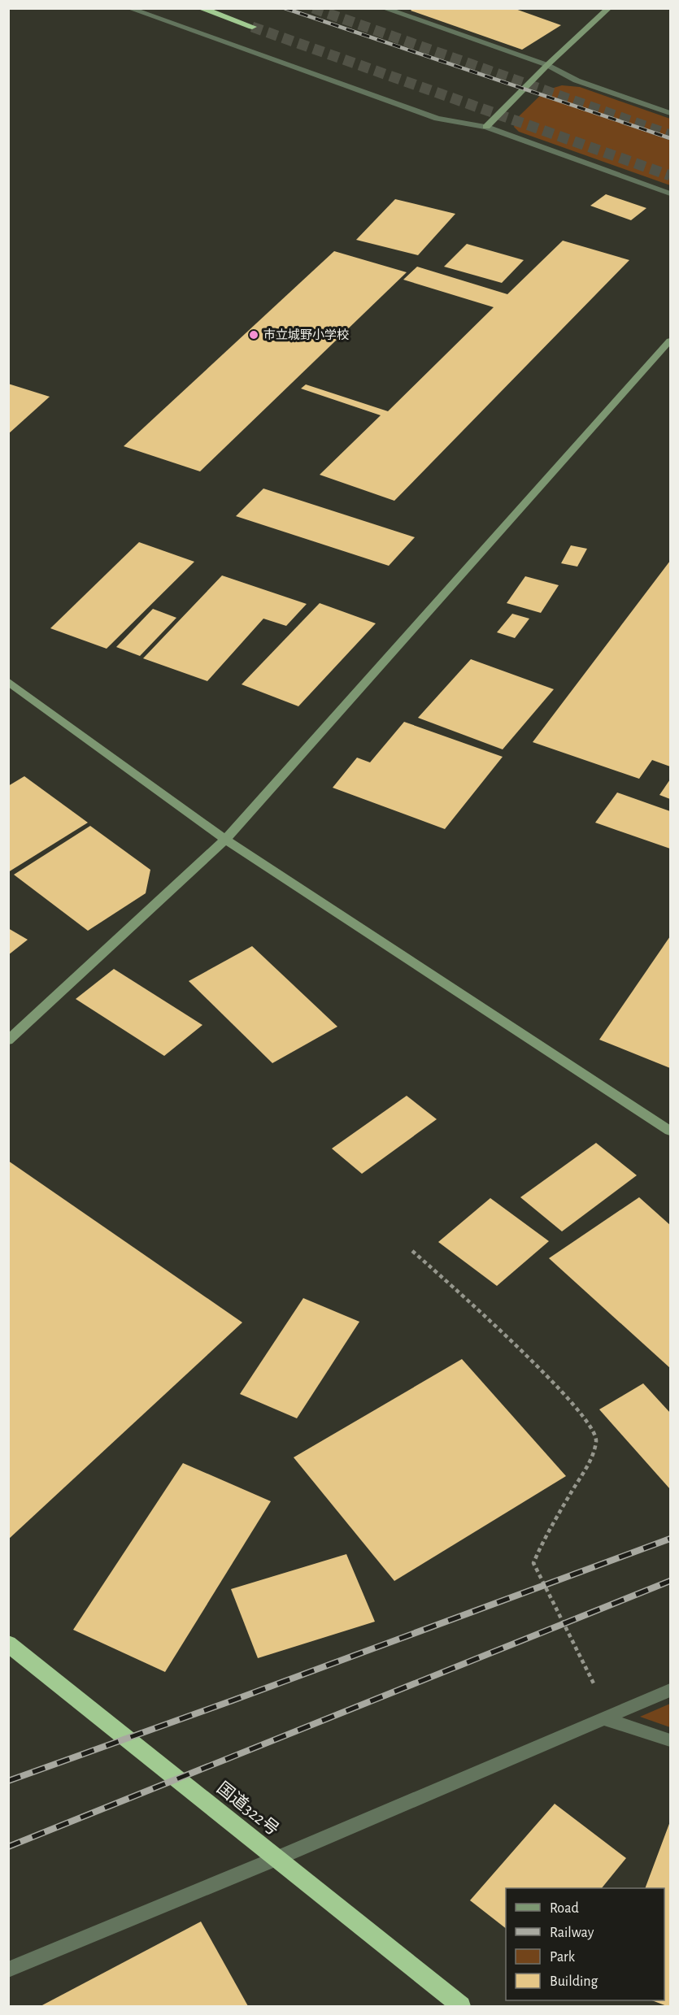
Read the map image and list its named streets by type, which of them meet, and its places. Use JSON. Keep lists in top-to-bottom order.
{
  "streets": {
    "highway": ["国道322号"]
  },
  "places": ["市立城野小学校"],
  "legend": [
    "Road",
    "Railway",
    "Park",
    "Building"
  ]
}
